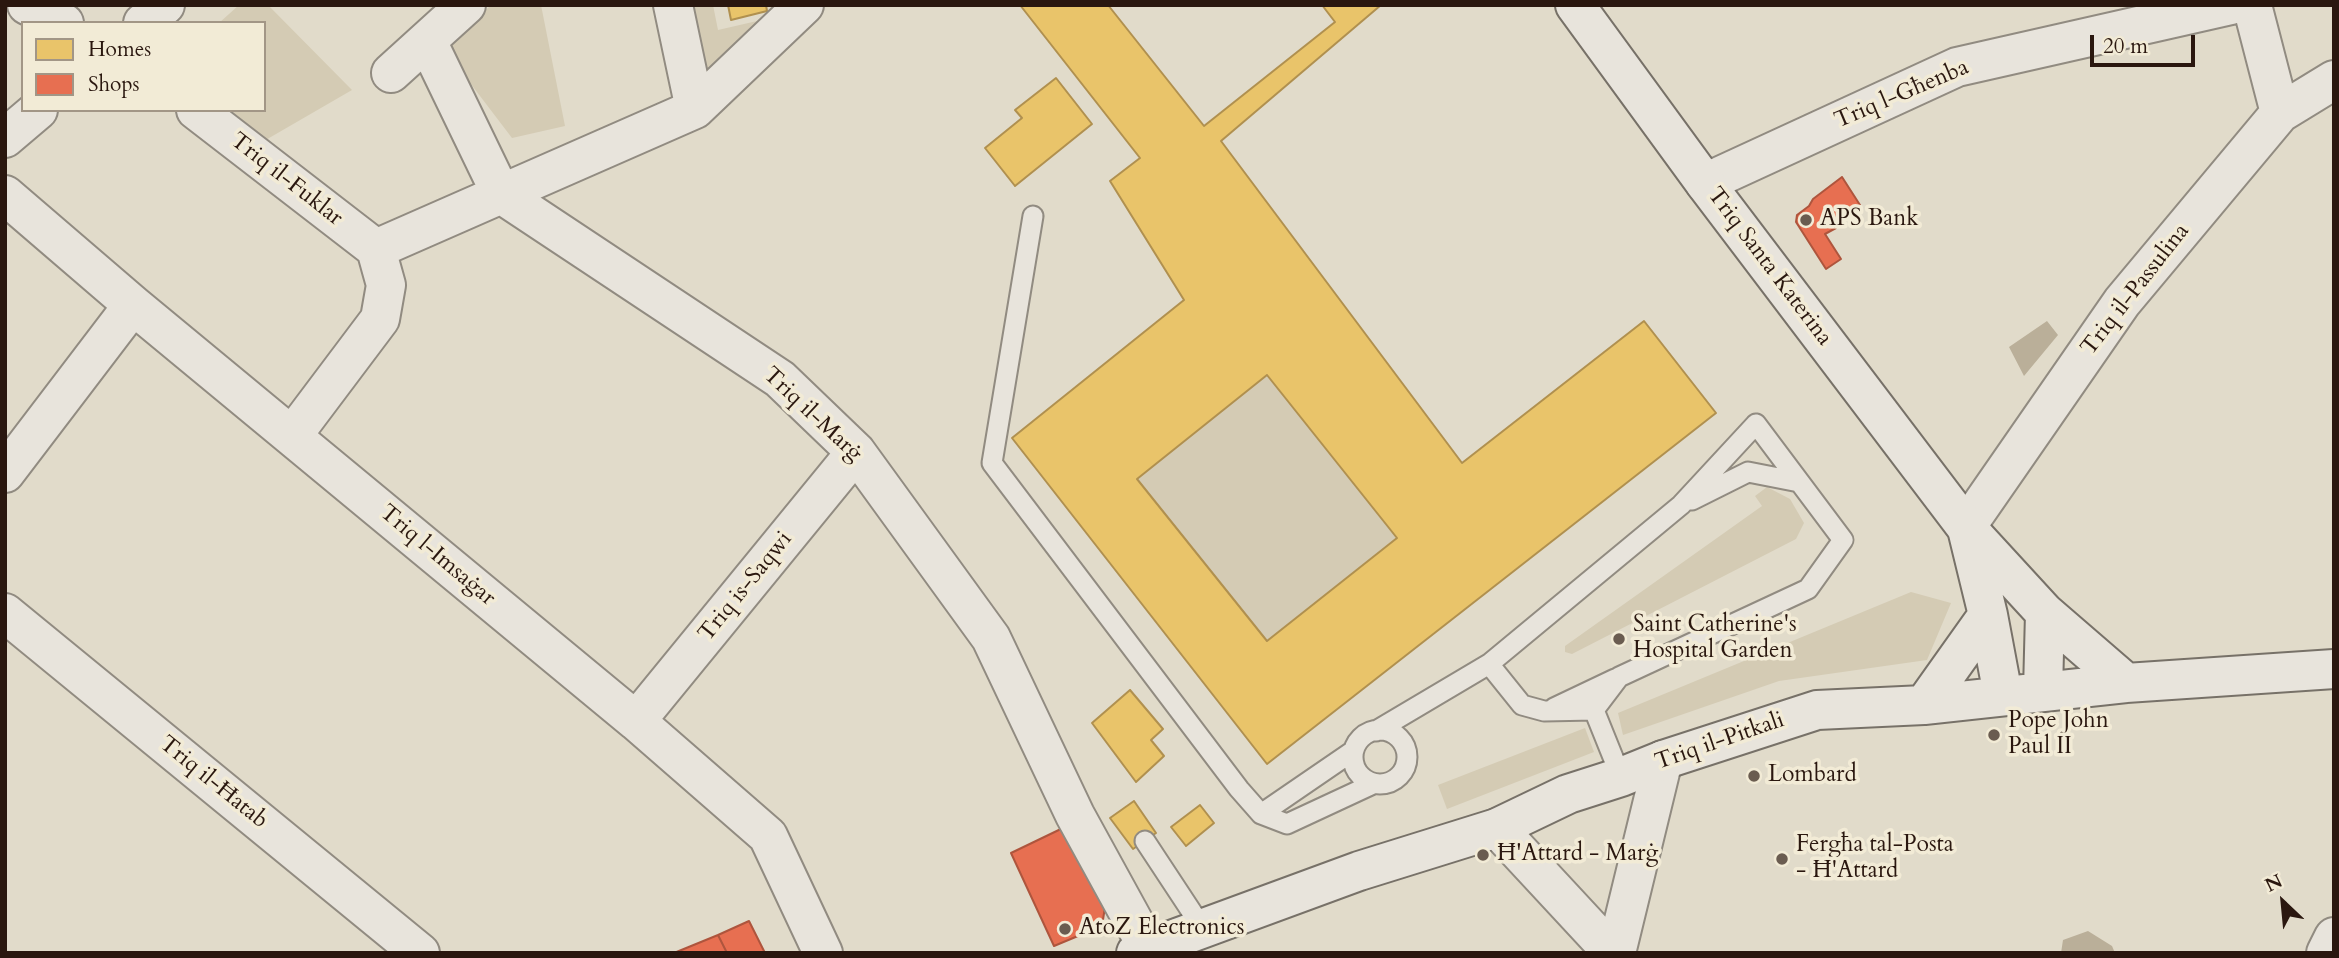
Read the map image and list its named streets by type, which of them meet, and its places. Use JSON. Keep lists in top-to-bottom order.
{
  "streets": {
    "street": [
      "Triq l-Għenba",
      "Triq il-Fuklar",
      "Triq Santa Katerina",
      "Triq il-Passulina",
      "Triq il-Marġ",
      "Triq l-Imsaġar",
      "Triq is-Saqwi",
      "Triq il-Pitkali",
      "Triq il-Ħatab"
    ]
  },
  "crossings": [
    ["Triq l-Għenba", "Triq Santa Katerina"],
    ["Triq Santa Katerina", "Triq il-Passulina"],
    ["Triq Santa Katerina", "Triq il-Pitkali"],
    ["Triq il-Marġ", "Triq is-Saqwi"],
    ["Triq il-Marġ", "Triq il-Pitkali"],
    ["Triq l-Imsaġar", "Triq is-Saqwi"]
  ],
  "places": [
    "APS Bank",
    "Saint Catherine's Hospital Garden",
    "Pope John Paul II",
    "Lombard",
    "Ħ'Attard - Marġ",
    "Fergħa tal-Posta - Ħ'Attard",
    "AtoZ Electronics"
  ],
  "legend": ["Homes", "Shops"],
  "scale_bar": "20 m",
  "north": "top left"
}
